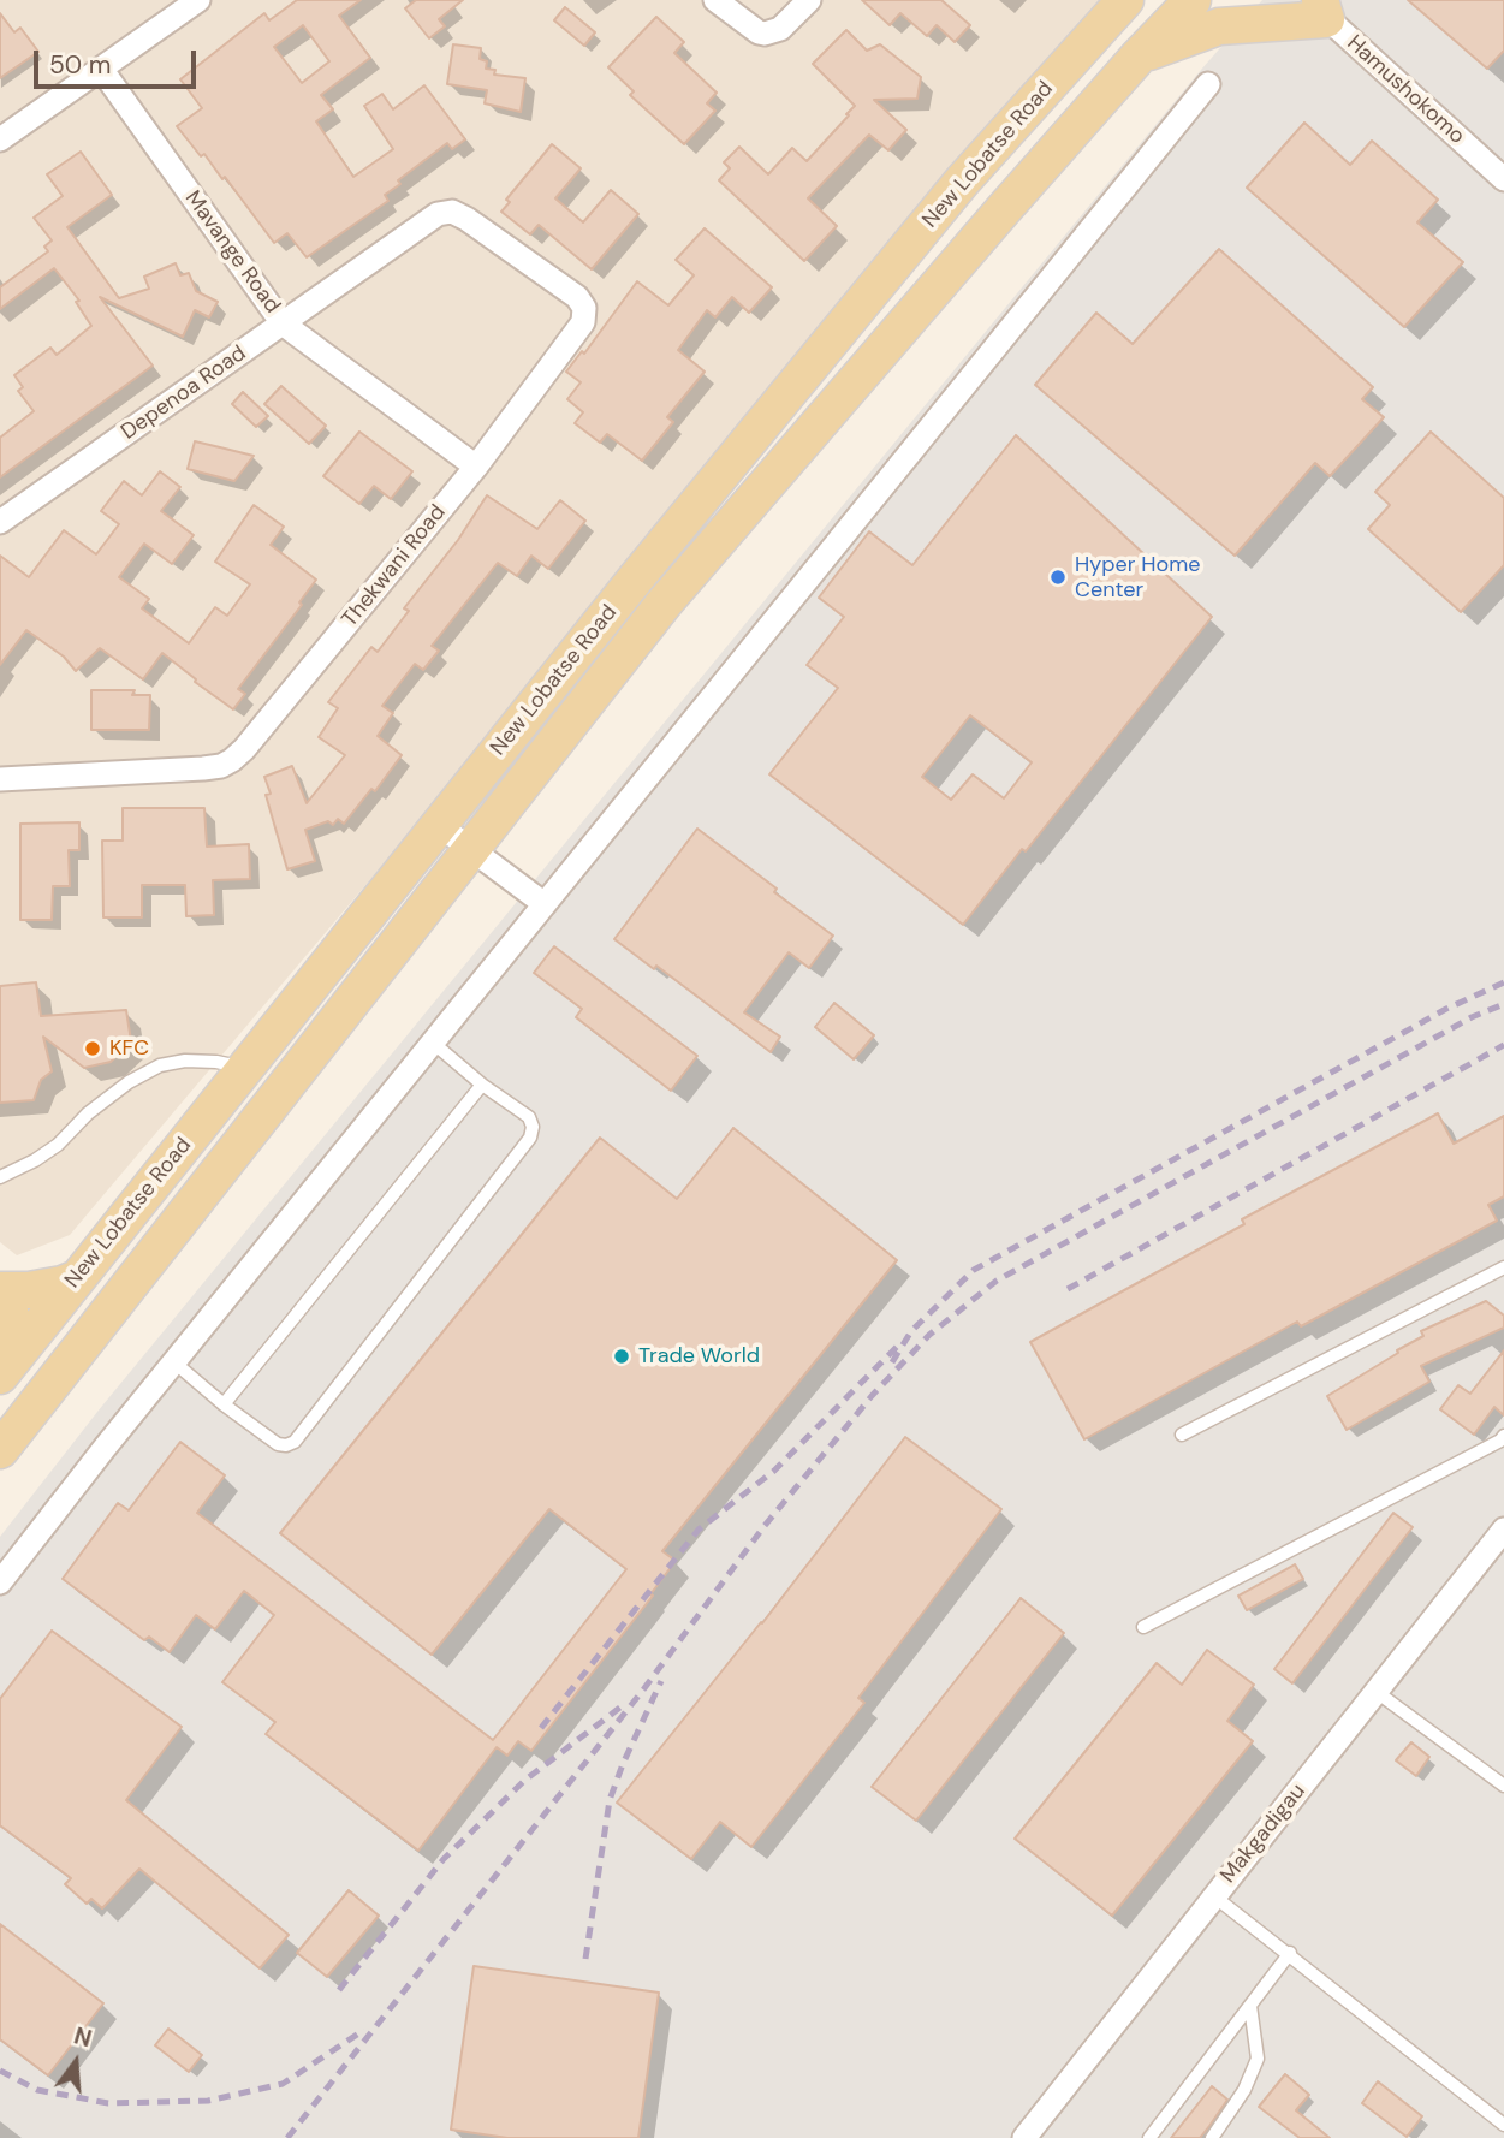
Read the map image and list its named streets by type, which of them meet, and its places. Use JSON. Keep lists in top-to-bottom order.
{
  "streets": {
    "main road": ["New Lobatse Road"],
    "street": [
      "Hamushokomo",
      "Mavange Road",
      "Depenoa Road",
      "Thekwani Road",
      "Makgadigau"
    ]
  },
  "crossings": [
    ["Mavange Road", "Depenoa Road"],
    ["Mavange Road", "Thekwani Road"],
    ["Depenoa Road", "Thekwani Road"]
  ],
  "places": ["Hyper Home Center", "KFC", "Trade World"],
  "scale_bar": "50 m",
  "north": "top"
}
